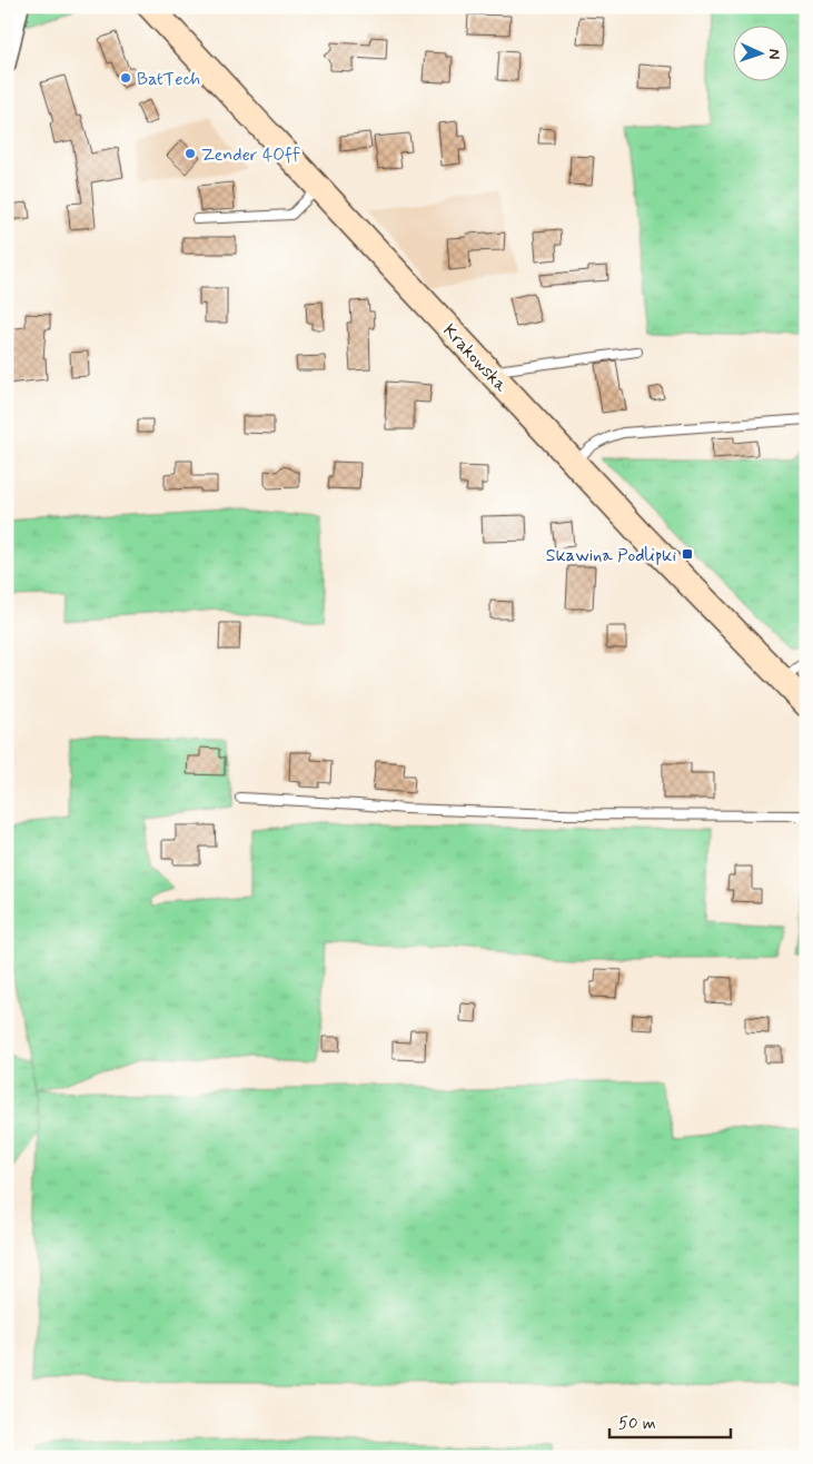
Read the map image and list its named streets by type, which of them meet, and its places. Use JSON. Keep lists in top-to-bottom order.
{
  "streets": {
    "main road": ["Krakowska"]
  },
  "places": {
    "other": ["BatTech", "Zender 4Off"],
    "transit": ["Skawina Podlipki"]
  },
  "scale_bar": "50 m",
  "north": "right"
}
